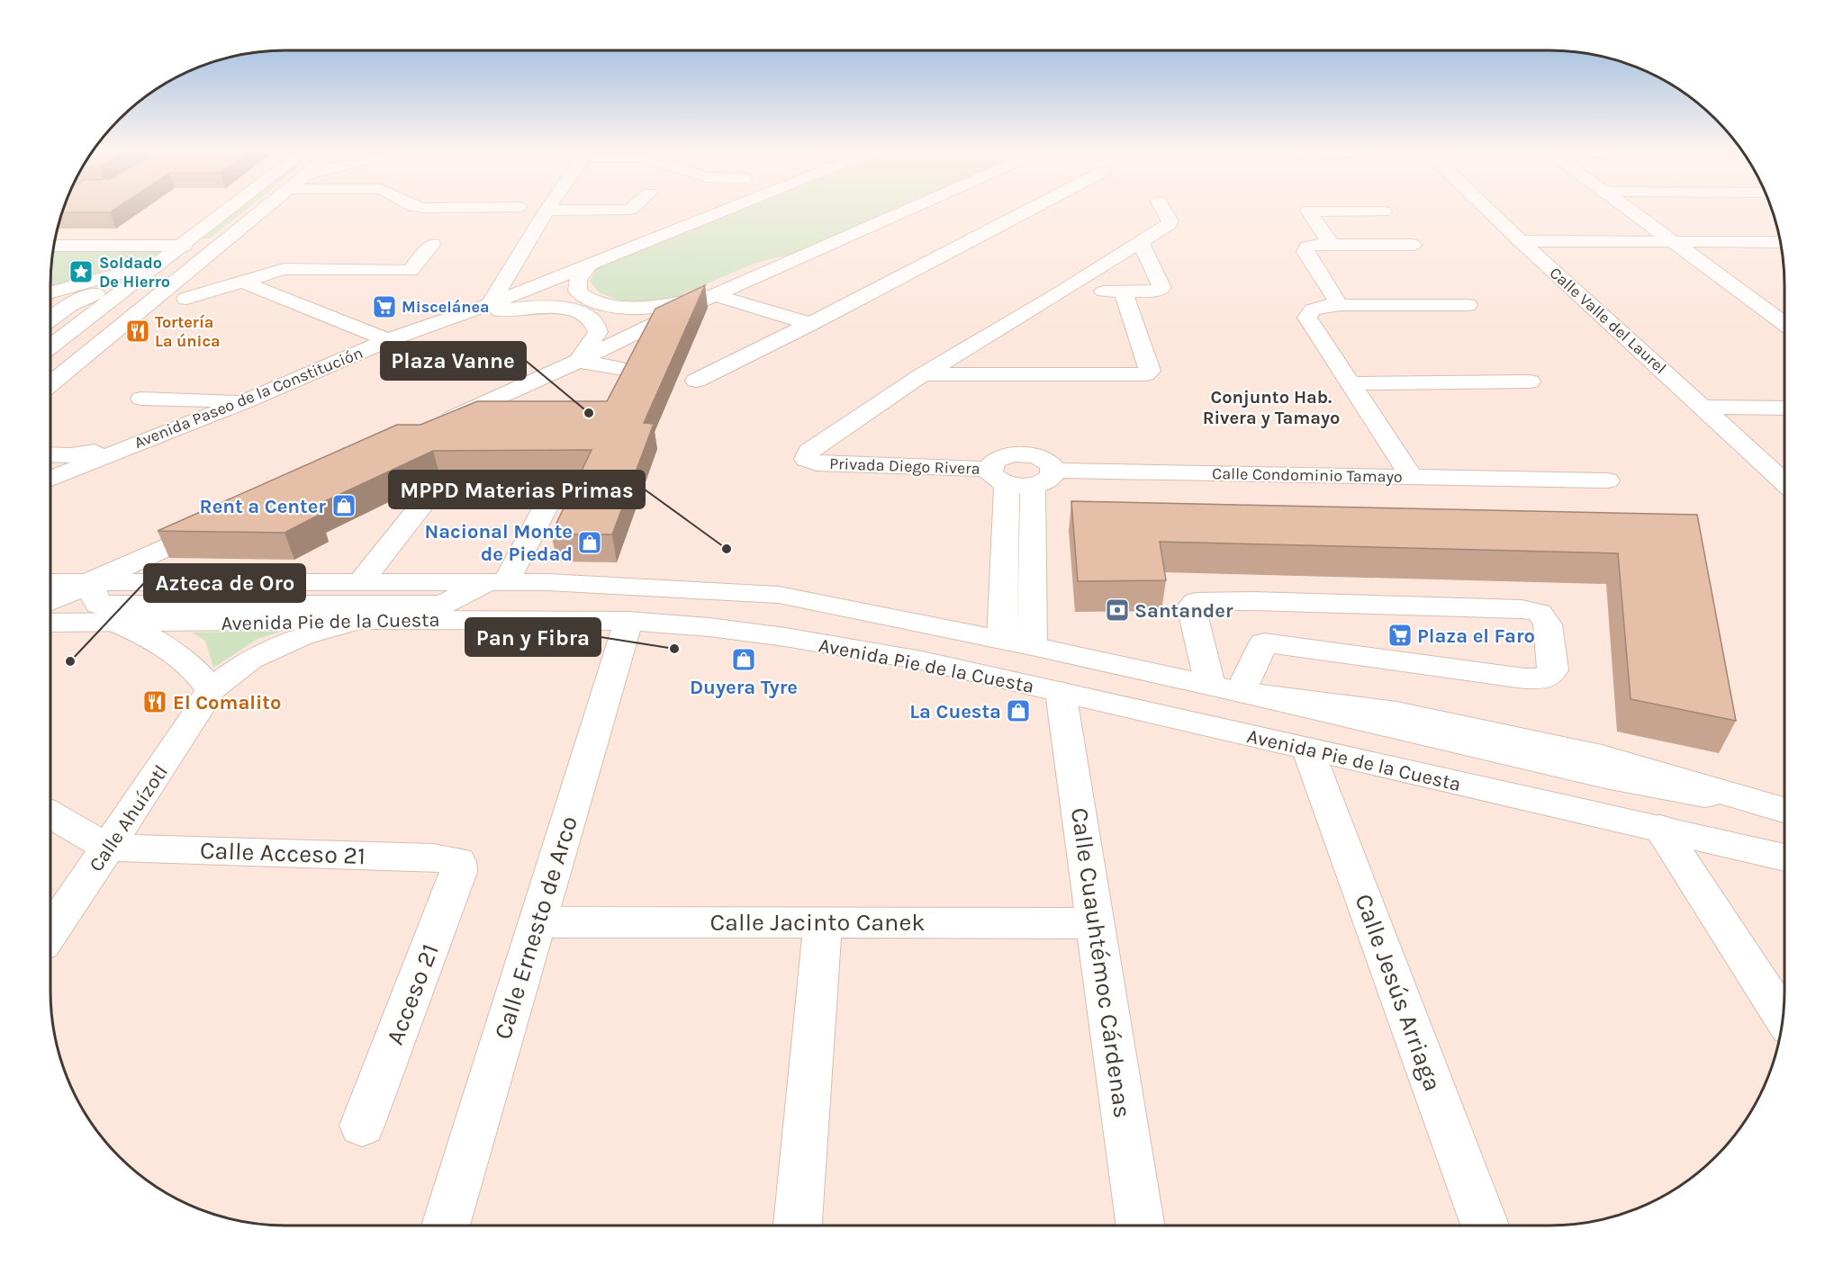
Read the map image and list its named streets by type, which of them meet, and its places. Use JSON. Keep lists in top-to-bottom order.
{
  "streets": {
    "street": [
      "Calle Valle del Laurel",
      "Avenida Paseo de la Constitución",
      "Privada Diego Rivera",
      "Calle Condominio Tamayo",
      "Avenida Pie de la Cuesta",
      "Calle Ahuízotl",
      "Calle Acceso 21",
      "Calle Jacinto Canek",
      "Calle Ernesto de Arco",
      "Calle Cuauhtémoc Cárdenas",
      "Calle Jesús Arriaga",
      "Acceso 21"
    ]
  },
  "crossings": [
    ["Privada Diego Rivera", "Calle Condominio Tamayo"],
    ["Avenida Pie de la Cuesta", "Calle Ahuízotl"],
    ["Avenida Pie de la Cuesta", "Calle Ernesto de Arco"],
    ["Avenida Pie de la Cuesta", "Calle Cuauhtémoc Cárdenas"],
    ["Avenida Pie de la Cuesta", "Calle Jesús Arriaga"],
    ["Calle Ahuízotl", "Calle Acceso 21"],
    ["Calle Acceso 21", "Acceso 21"],
    ["Calle Jacinto Canek", "Calle Ernesto de Arco"],
    ["Calle Jacinto Canek", "Calle Cuauhtémoc Cárdenas"]
  ],
  "districts": ["Conjunto Hab. Rivera y Tamayo"],
  "places": {
    "place": ["Soldado De Hierro"],
    "supermarket": ["Miscelánea", "Plaza el Faro"],
    "restaurant": ["Tortería La única", "El Comalito"],
    "other": [
      "Plaza Vanne",
      "MPPD Materias Primas",
      "Pan y Fibra",
      "Azteca de Oro"
    ],
    "shop": [
      "Rent a Center",
      "Nacional Monte de Piedad",
      "Duyera Tyre",
      "La Cuesta"
    ],
    "bank": ["Santander"]
  }
}
